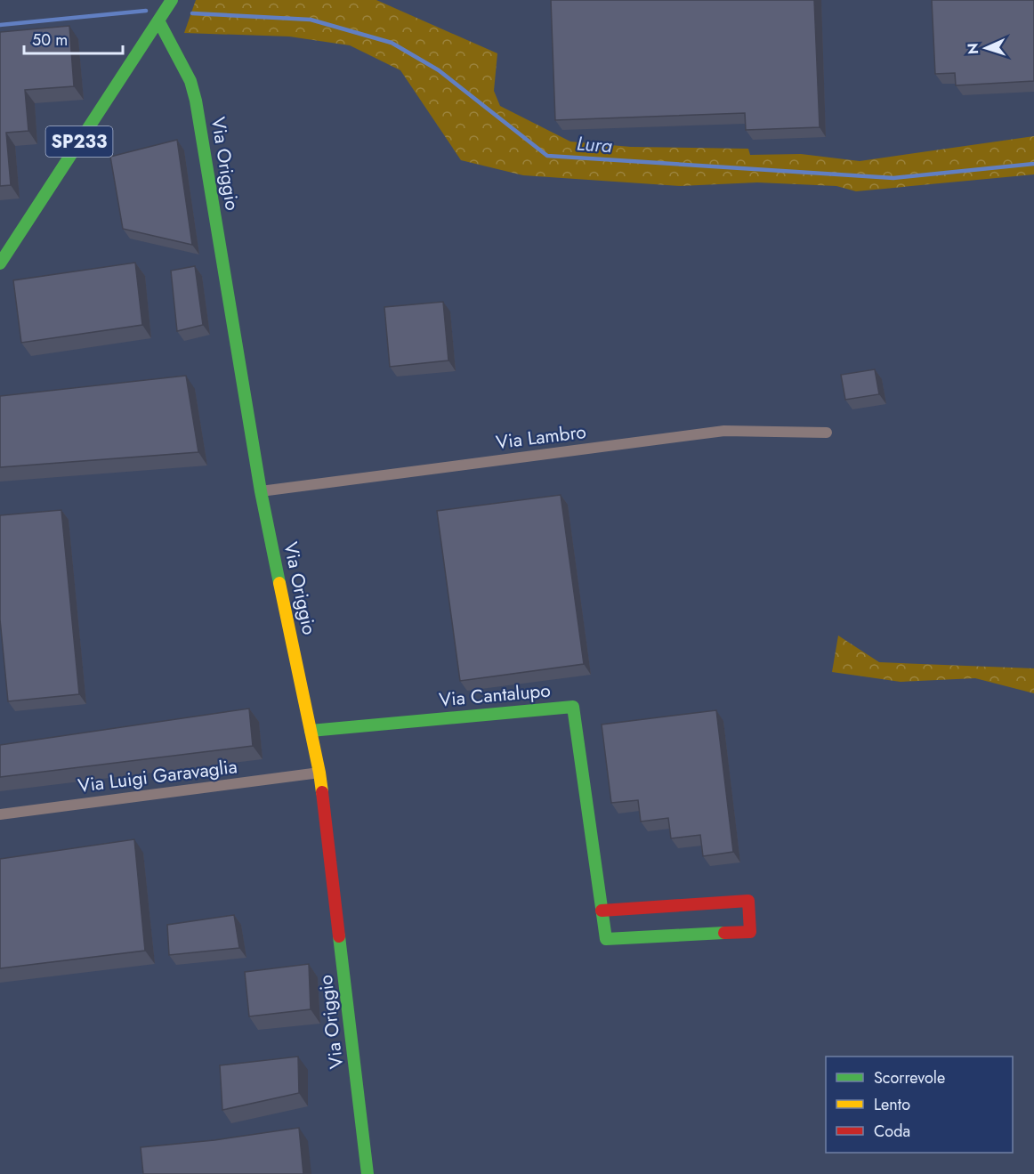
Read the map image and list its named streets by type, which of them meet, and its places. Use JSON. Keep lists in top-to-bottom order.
{
  "streets": {
    "street": [
      "SP233",
      "Via Origgio",
      "Via Lambro",
      "Via Cantalupo",
      "Via Luigi Garavaglia"
    ]
  },
  "crossings": [
    ["SP233", "Via Origgio"],
    ["Via Origgio", "Via Lambro"],
    ["Via Origgio", "Via Cantalupo"],
    ["Via Origgio", "Via Luigi Garavaglia"]
  ],
  "water": ["Lura"],
  "legend": ["Scorrevole", "Lento", "Coda"],
  "scale_bar": "50 m",
  "north": "left"
}
